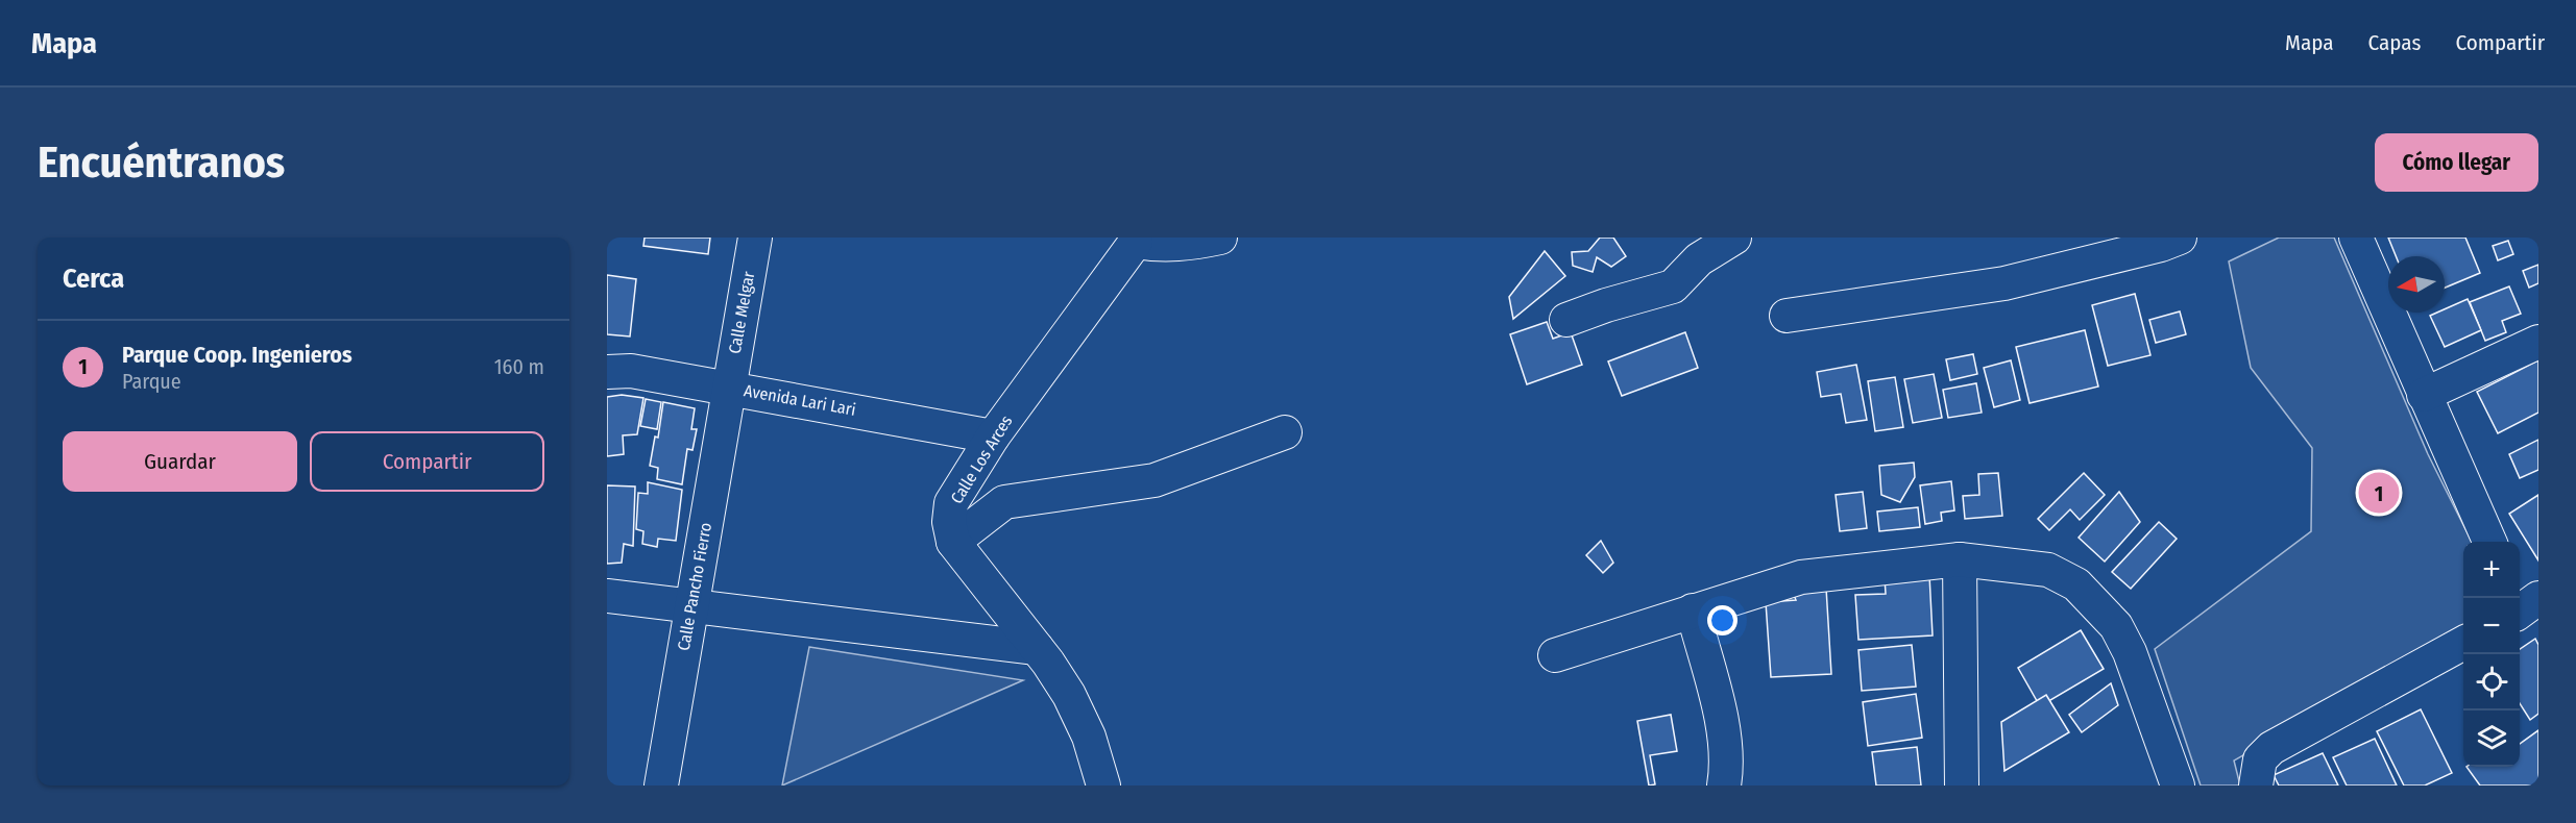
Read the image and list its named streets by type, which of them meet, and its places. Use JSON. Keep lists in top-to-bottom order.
{
  "streets": {
    "street": [
      "Calle Melgar",
      "Avenida Lari Lari",
      "Calle Los Arces",
      "Calle Pancho Fierro"
    ]
  },
  "crossings": [
    ["Calle Melgar", "Avenida Lari Lari"],
    ["Calle Melgar", "Calle Pancho Fierro"],
    ["Avenida Lari Lari", "Calle Los Arces"],
    ["Avenida Lari Lari", "Calle Pancho Fierro"]
  ],
  "north": "left",
  "page": {
    "header": "Mapa",
    "nav": ["Mapa", "Capas", "Compartir"],
    "buttons": [
      "Cómo llegar",
      ["Guardar", "Compartir"]
    ],
    "title": "Encuéntranos",
    "heading": "Cerca",
    "list": [
      {
        "mark": "1",
        "name": "Parque Coop. Ingenieros",
        "note": "Parque",
        "value": "160 m"
      }
    ],
    "pins": "1",
    "map_buttons": ["+", "−"]
  }
}
